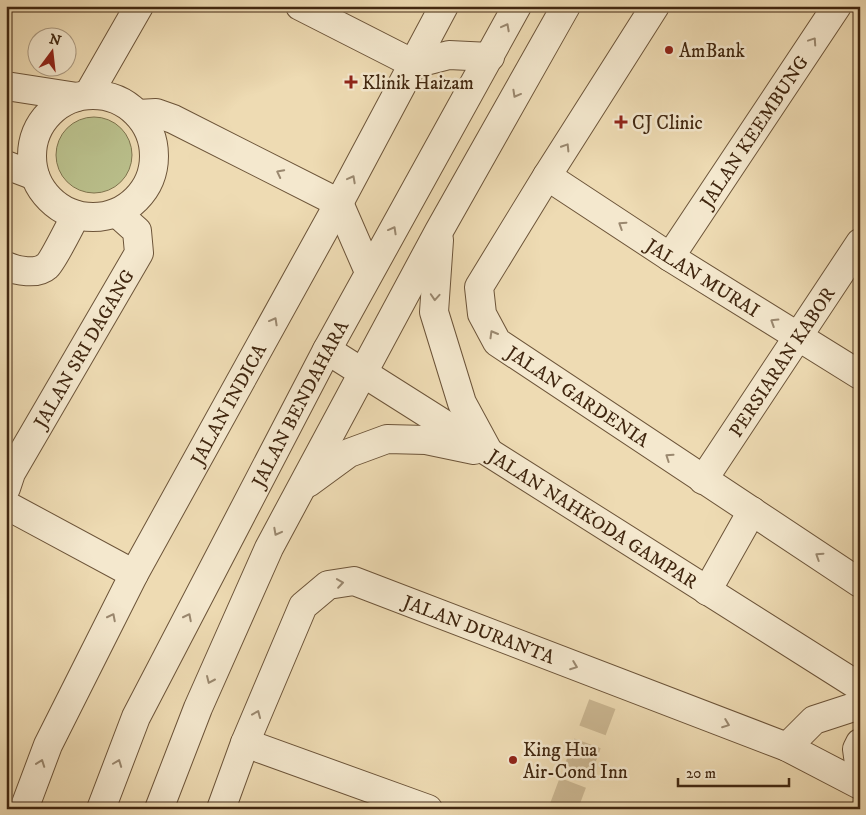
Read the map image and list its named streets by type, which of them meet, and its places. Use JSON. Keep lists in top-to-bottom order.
{
  "streets": {
    "street": [
      "JALAN KEEMBUNG",
      "JALAN MURAI",
      "JALAN SRI DAGANG",
      "PERSIARAN KABOR",
      "JALAN GARDENIA",
      "JALAN BENDAHARA",
      "JALAN INDICA",
      "JALAN NAHKODA GAMPAR",
      "JALAN DURANTA"
    ]
  },
  "crossings": [
    ["JALAN KEEMBUNG", "JALAN MURAI"],
    ["JALAN MURAI", "PERSIARAN KABOR"],
    ["JALAN MURAI", "JALAN GARDENIA"],
    ["PERSIARAN KABOR", "JALAN GARDENIA"],
    ["JALAN BENDAHARA", "JALAN NAHKODA GAMPAR"]
  ],
  "one_way": ["JALAN MURAI"],
  "places": {
    "other": ["AmBank", "King Hua Air-Cond Inn"],
    "health": ["Klinik Haizam", "CJ Clinic"]
  },
  "scale_bar": "20 m",
  "north": "top"
}
